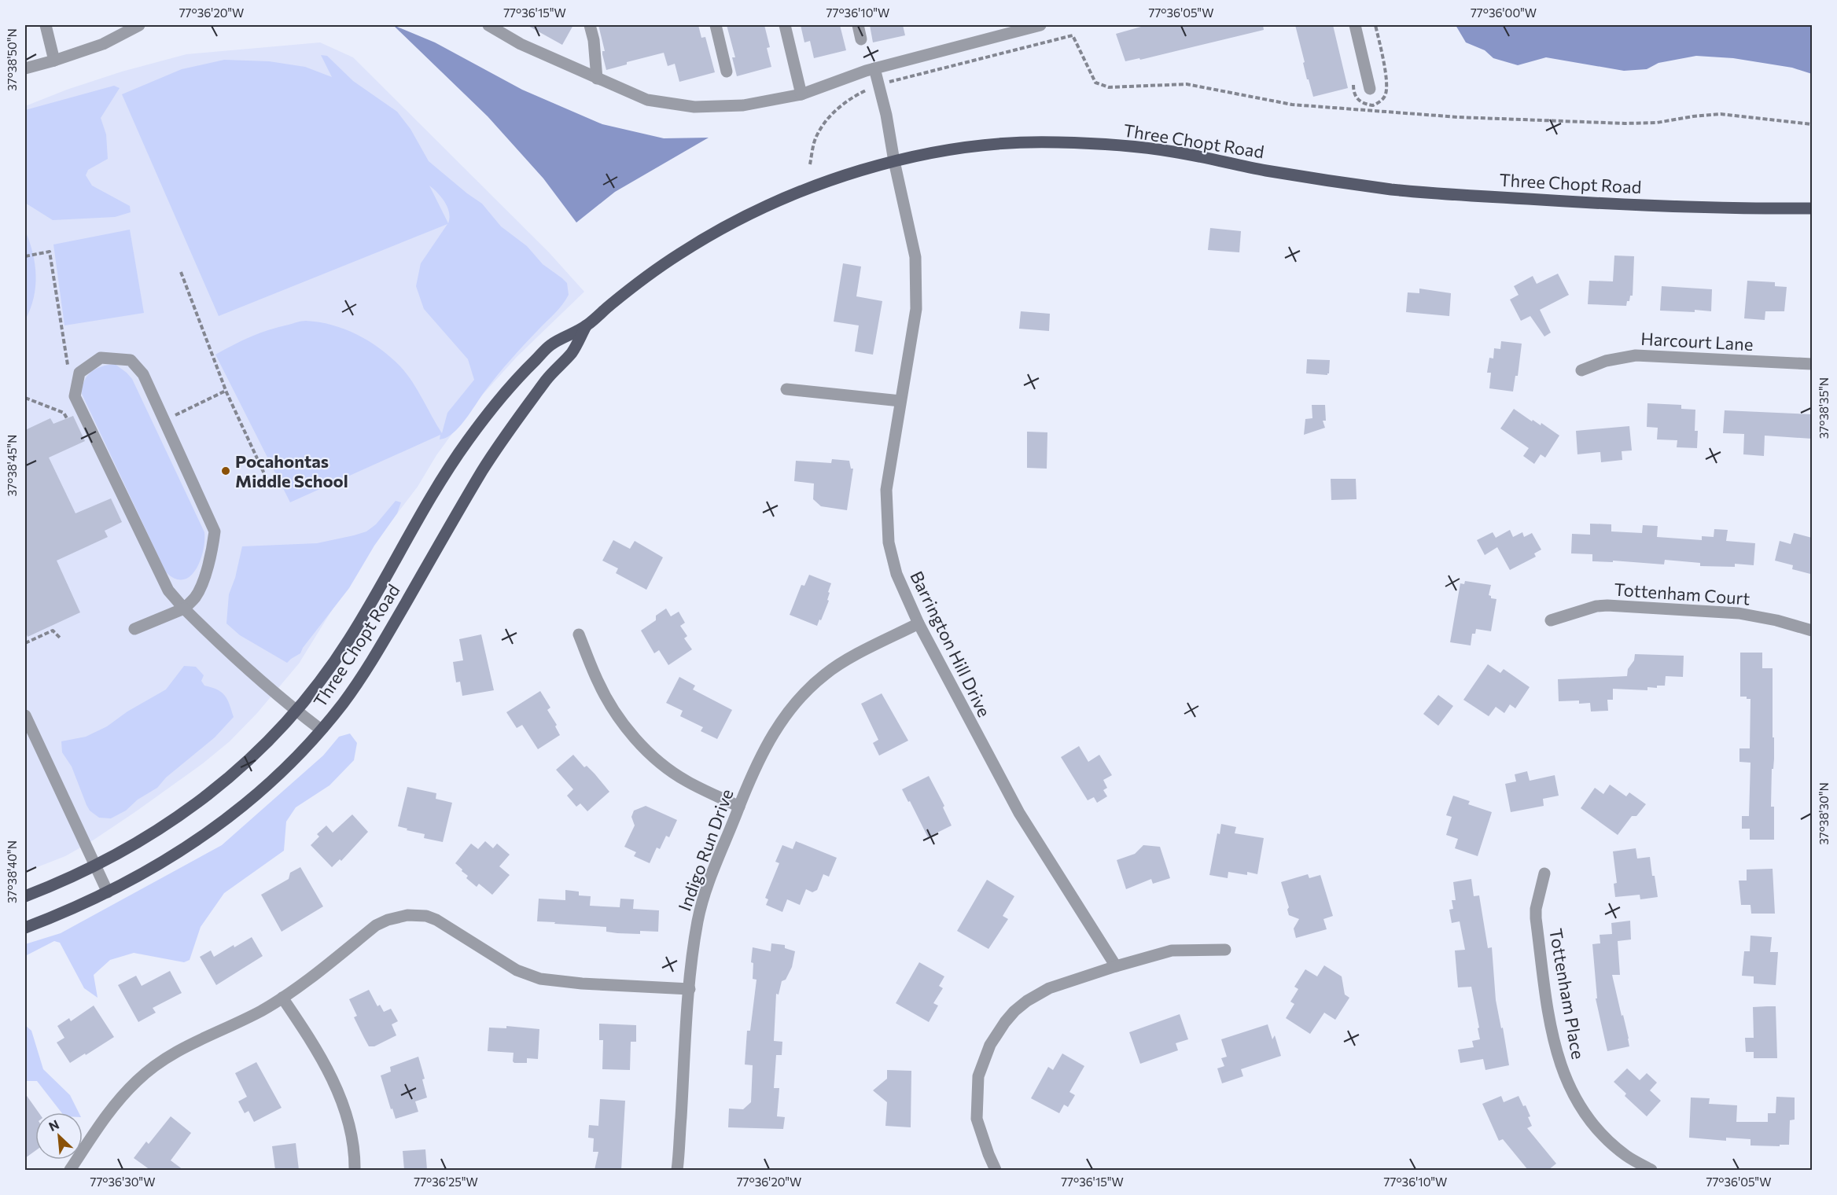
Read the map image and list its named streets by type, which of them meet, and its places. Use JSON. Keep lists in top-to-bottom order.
{
  "streets": {
    "main road": ["Three Chopt Road"],
    "street": [
      "Harcourt Lane",
      "Tottenham Court",
      "Barrington Hill Drive",
      "Indigo Run Drive",
      "Tottenham Place"
    ]
  },
  "crossings": [
    ["Three Chopt Road", "Barrington Hill Drive"],
    ["Barrington Hill Drive", "Indigo Run Drive"]
  ],
  "places": ["Pocahontas Middle School"],
  "north": "top left",
  "coordinates": [
    "77°36'20\"W",
    "77°36'15\"W",
    "77°36'10\"W",
    "77°36'05\"W",
    "77°36'00\"W",
    "37°38'50\"N",
    "37°38'35\"N",
    "37°38'45\"N",
    "37°38'30\"N",
    "37°38'40\"N",
    "77°36'30\"W",
    "77°36'25\"W"
  ]
}
